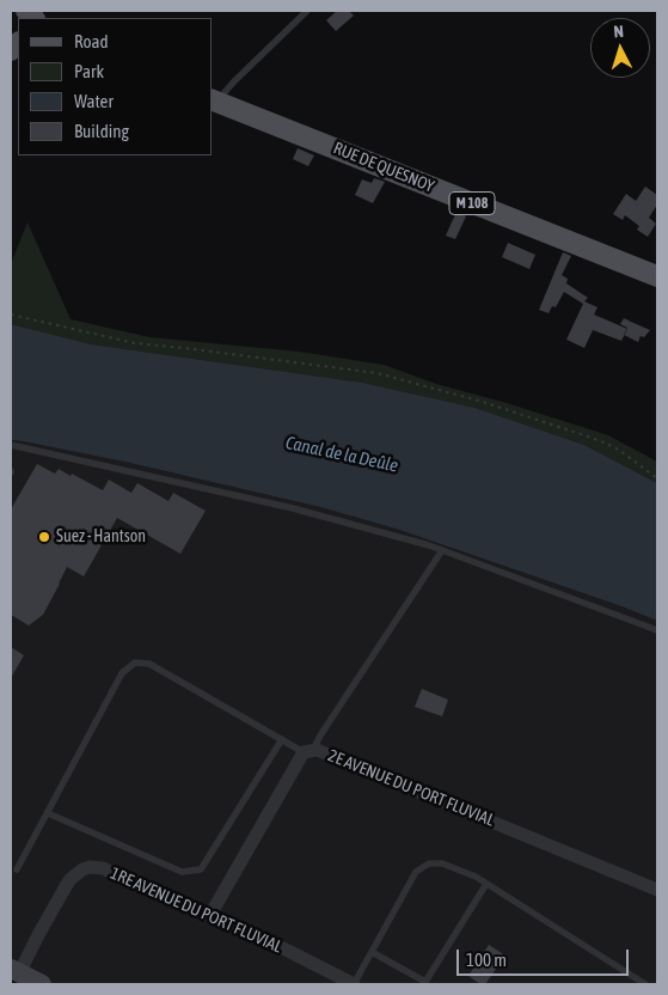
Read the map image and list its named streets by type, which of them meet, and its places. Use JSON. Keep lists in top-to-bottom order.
{
  "streets": {
    "main road": ["RUE DE QUESNOY", "M 108"],
    "street": ["2E AVENUE DU PORT FLUVIAL", "1RE AVENUE DU PORT FLUVIAL"]
  },
  "crossings": [
    ["2E AVENUE DU PORT FLUVIAL", "1RE AVENUE DU PORT FLUVIAL"]
  ],
  "water": ["Canal de la Deûle"],
  "places": ["Suez - Hantson"],
  "legend": [
    "Road",
    "Park",
    "Water",
    "Building"
  ],
  "scale_bar": "100 m",
  "north": "top"
}
